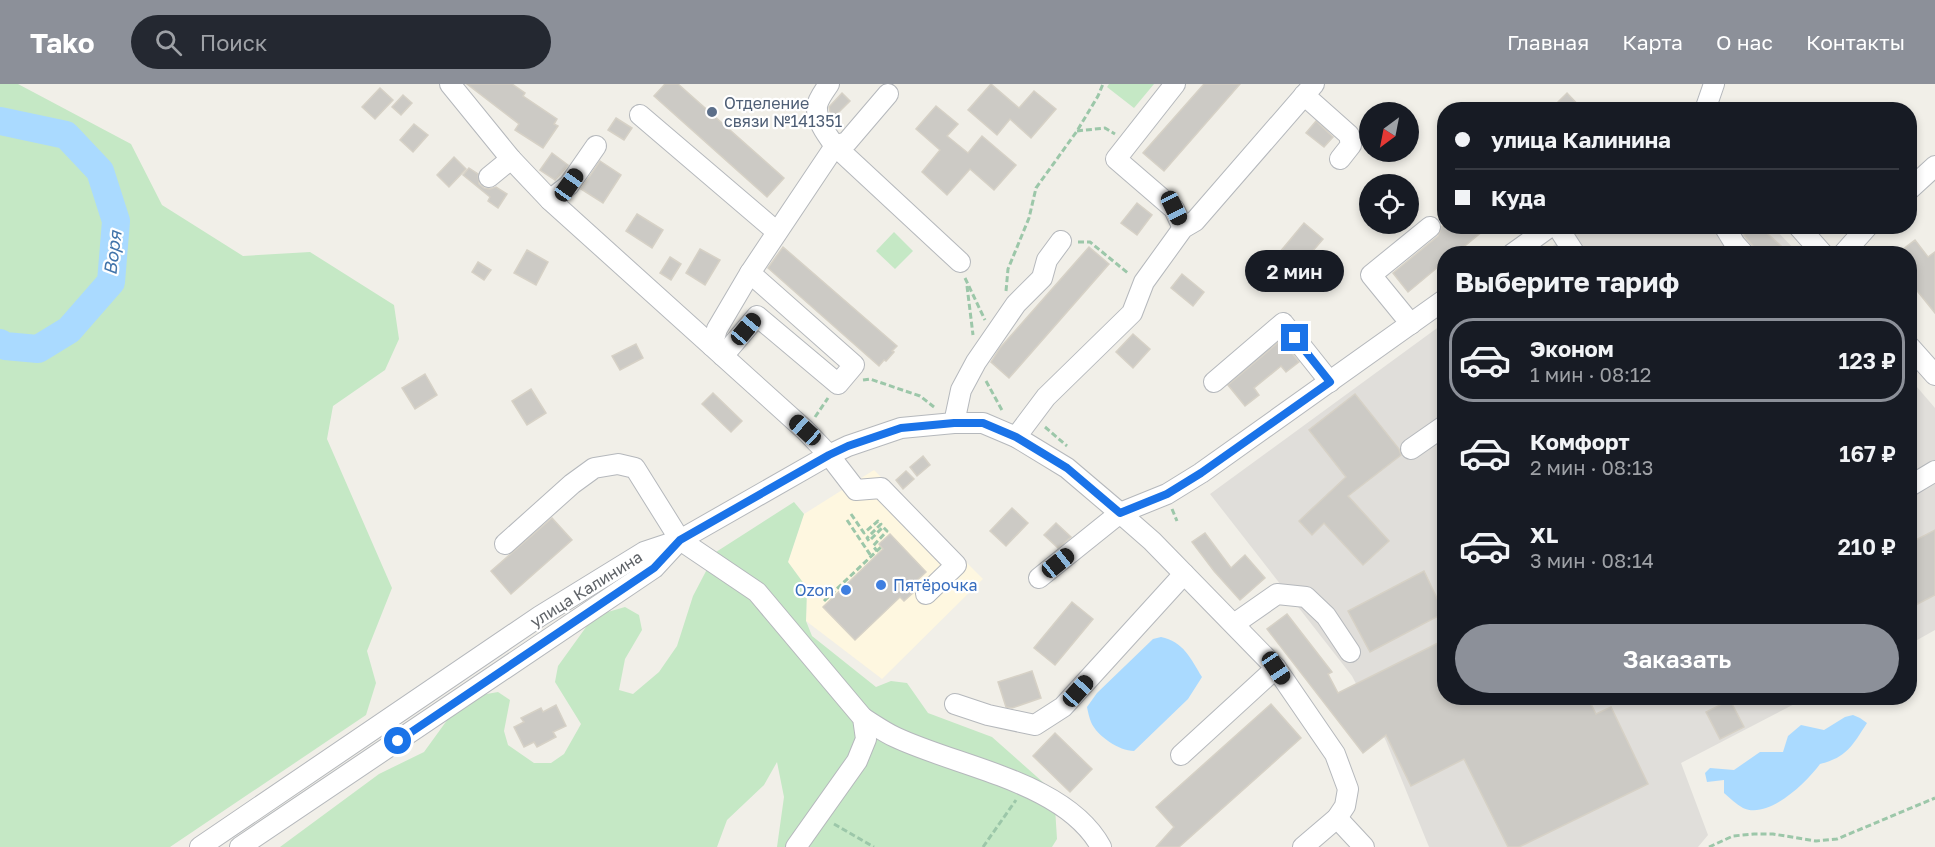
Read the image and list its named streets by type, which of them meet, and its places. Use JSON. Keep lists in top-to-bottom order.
{
  "streets": {
    "street": ["улица Калинина"]
  },
  "water": ["Воря"],
  "places": ["Отделение связи №141351", "Пятёрочка", "Ozon"],
  "north": "bottom left",
  "page": {
    "header": "Tako",
    "search": "Поиск",
    "nav": [
      "Главная",
      "Карта",
      "О нас",
      "Контакты"
    ],
    "banner": ["улица Калинина", "Куда"],
    "heading": "Выберите тариф",
    "bubble": "2 мин",
    "list": [
      {
        "name": "Эконом",
        "note": "1 мин · 08:12",
        "value": "123 ₽"
      },
      {
        "name": "Комфорт",
        "note": "2 мин · 08:13",
        "value": "167 ₽"
      },
      {
        "name": "XL",
        "note": "3 мин · 08:14",
        "value": "210 ₽"
      }
    ],
    "buttons": "Заказать"
  }
}
